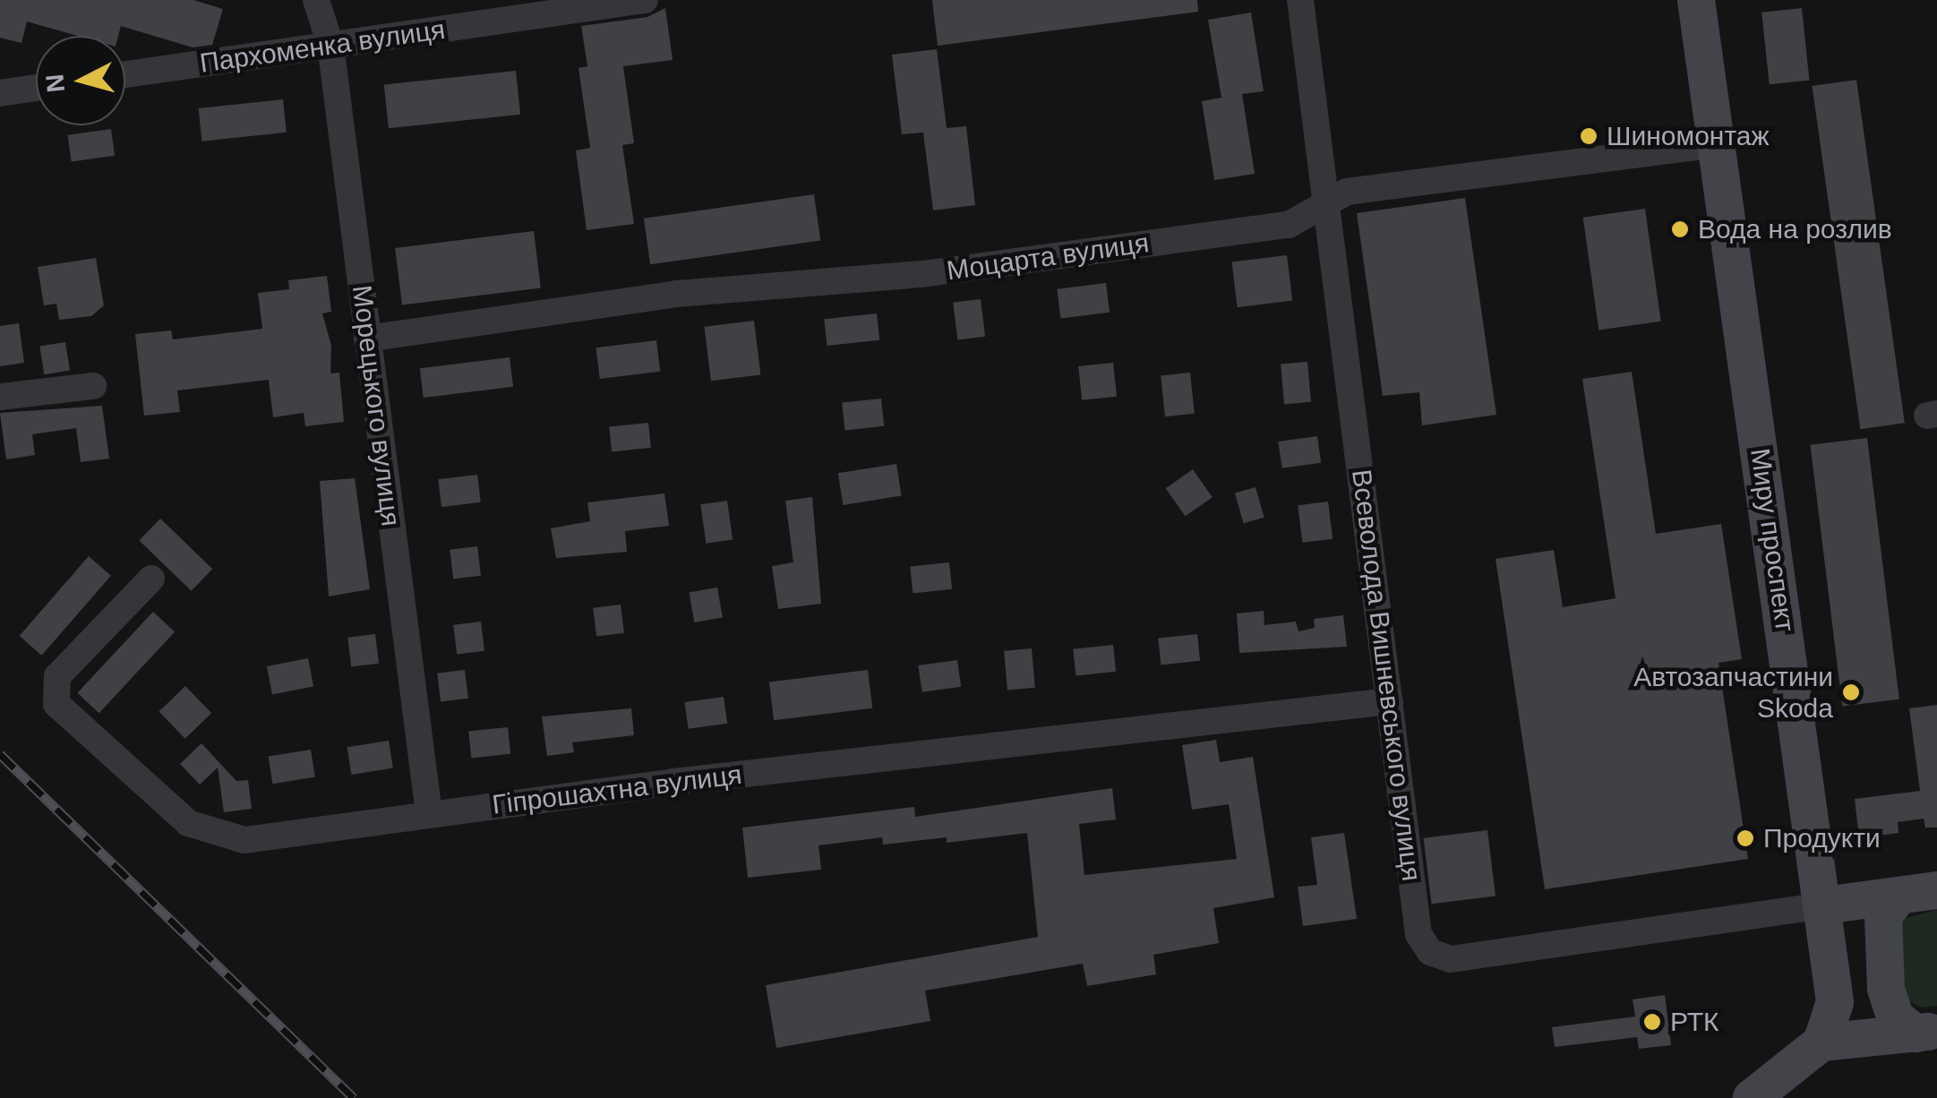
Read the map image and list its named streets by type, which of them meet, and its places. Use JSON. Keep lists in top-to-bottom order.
{
  "streets": {
    "main road": ["Миру проспект"],
    "street": [
      "Пархоменка вулиця",
      "Моцарта вулиця",
      "Морецького вулиця",
      "Всеволода Вишневського вулиця",
      "Гіпрошахтна вулиця"
    ]
  },
  "crossings": [
    ["Пархоменка вулиця", "Морецького вулиця"],
    ["Моцарта вулиця", "Морецького вулиця"],
    ["Моцарта вулиця", "Миру проспект"],
    ["Моцарта вулиця", "Всеволода Вишневського вулиця"],
    ["Морецького вулиця", "Гіпрошахтна вулиця"],
    ["Миру проспект", "Всеволода Вишневського вулиця"],
    ["Всеволода Вишневського вулиця", "Гіпрошахтна вулиця"]
  ],
  "places": [
    "Шиномонтаж",
    "Вода на розлив",
    "Автозапчастини Skoda",
    "Продукти",
    "РТК"
  ],
  "north": "left"
}
